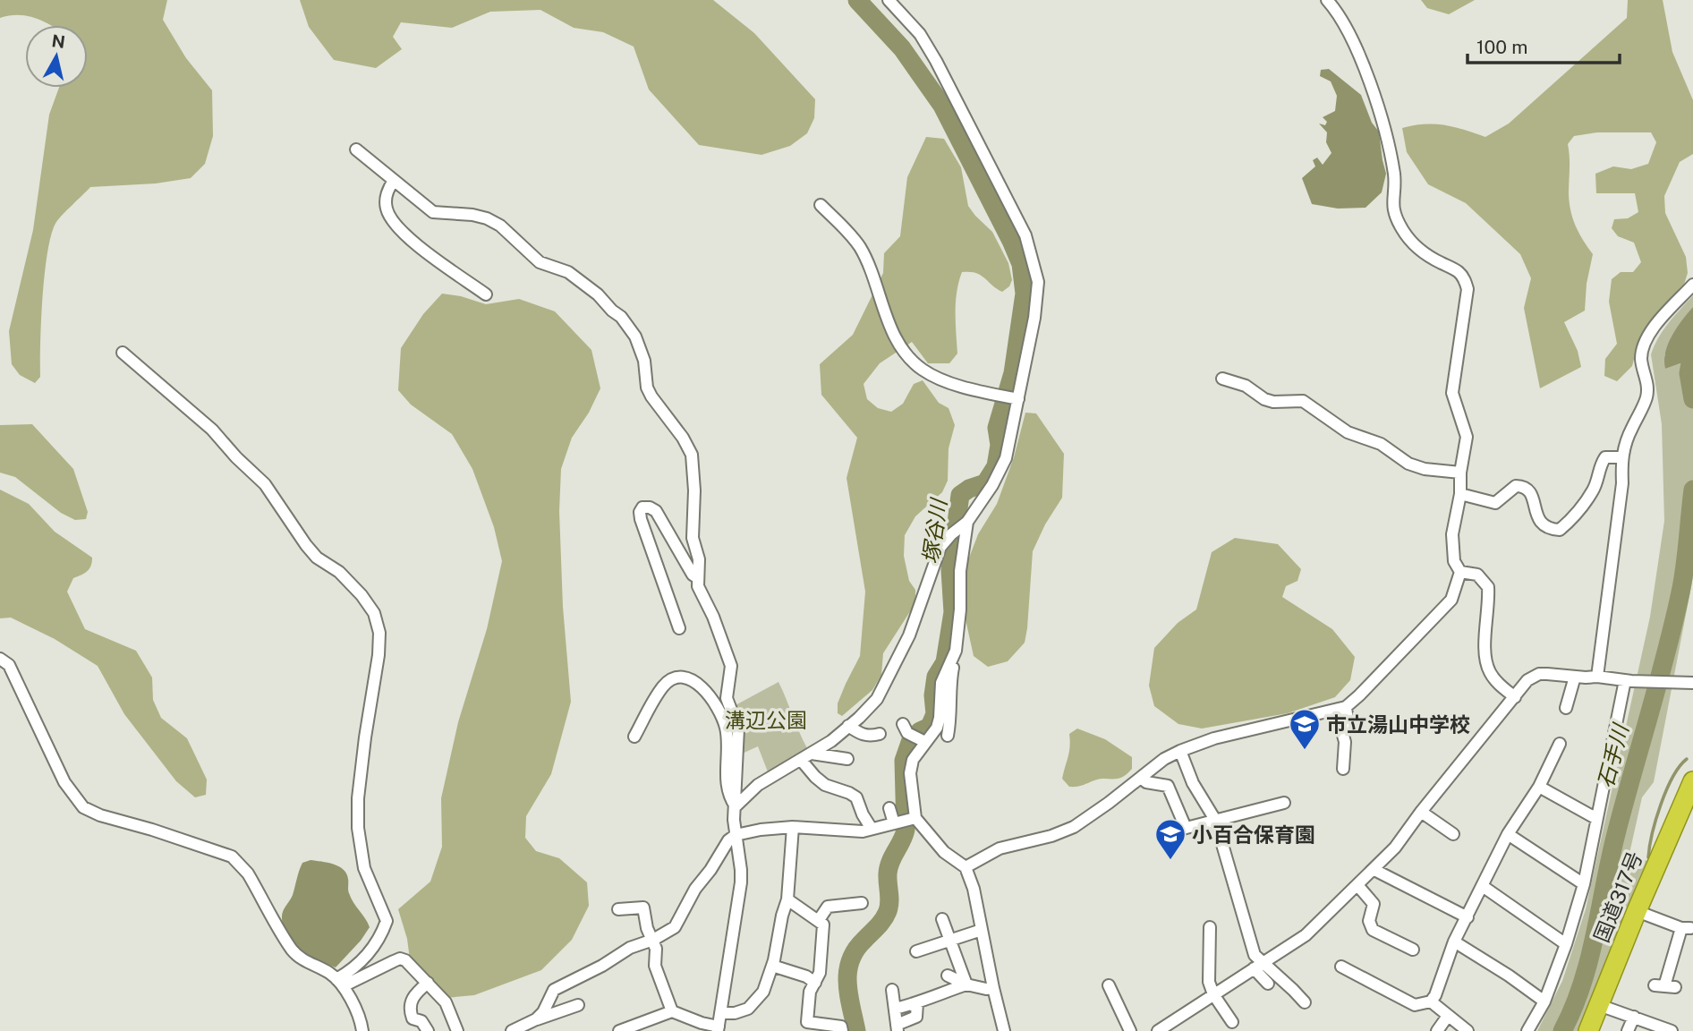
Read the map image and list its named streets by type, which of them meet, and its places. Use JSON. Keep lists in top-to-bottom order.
{
  "streets": {
    "highway": ["国道317号"]
  },
  "water": ["塚谷川", "石手川"],
  "parks": ["溝辺公園"],
  "places": {
    "school or university": ["市立湯山中学校", "小百合保育園"]
  },
  "scale_bar": "100 m",
  "north": "top"
}
